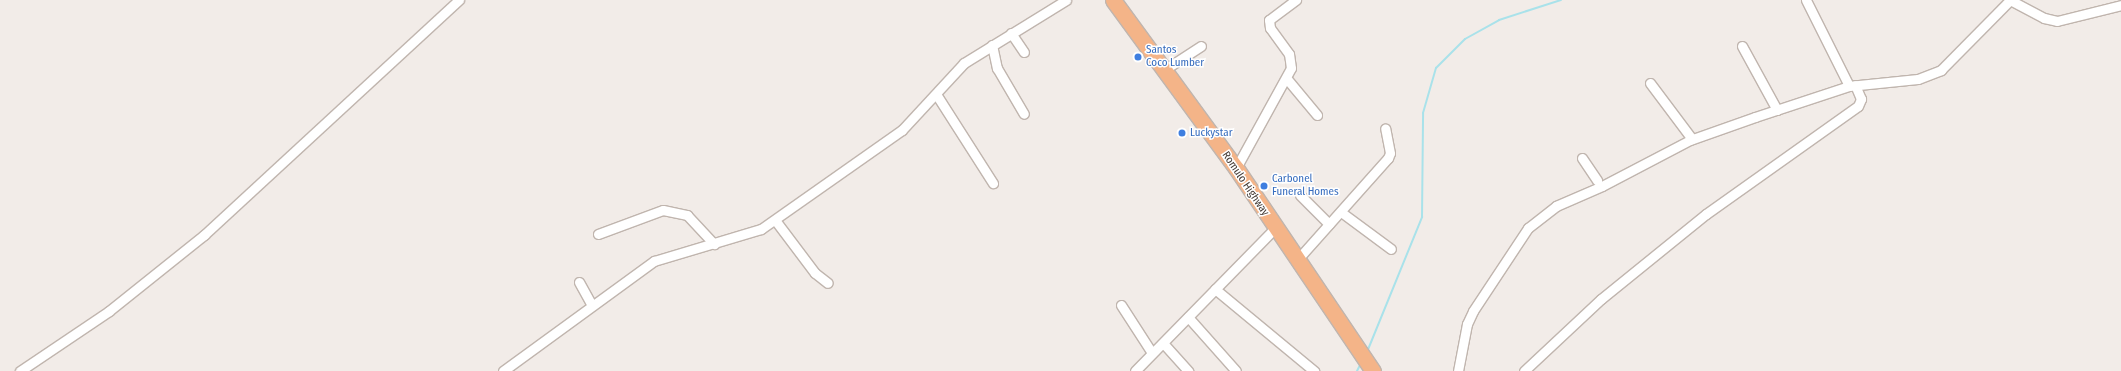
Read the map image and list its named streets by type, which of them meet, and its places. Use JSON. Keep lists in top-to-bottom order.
{
  "streets": {
    "highway": ["Romulo Highway"]
  },
  "places": ["Santos Coco Lumber", "Luckystar", "Carbonel Funeral Homes"]
}
